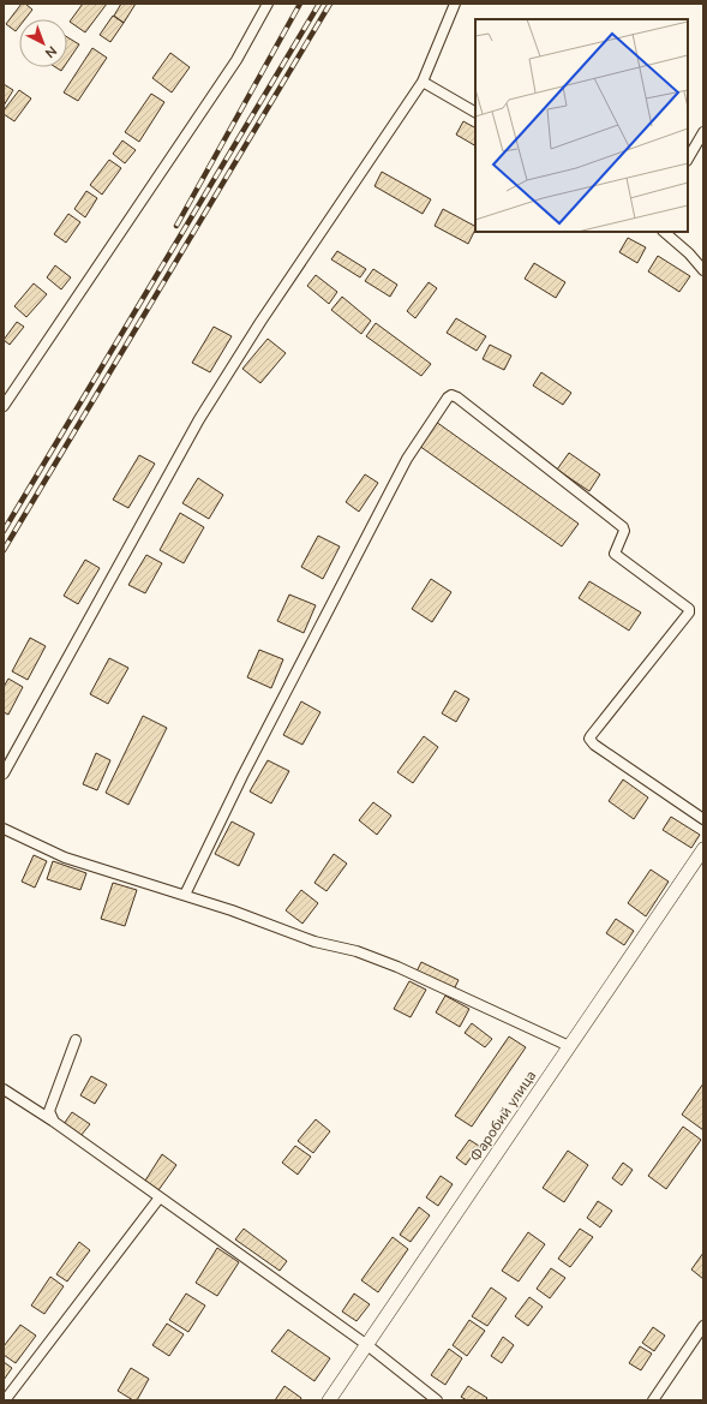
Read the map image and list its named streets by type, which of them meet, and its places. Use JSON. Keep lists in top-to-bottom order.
{
  "streets": {
    "street": ["Фаробий улица"]
  },
  "north": "bottom right"
}
